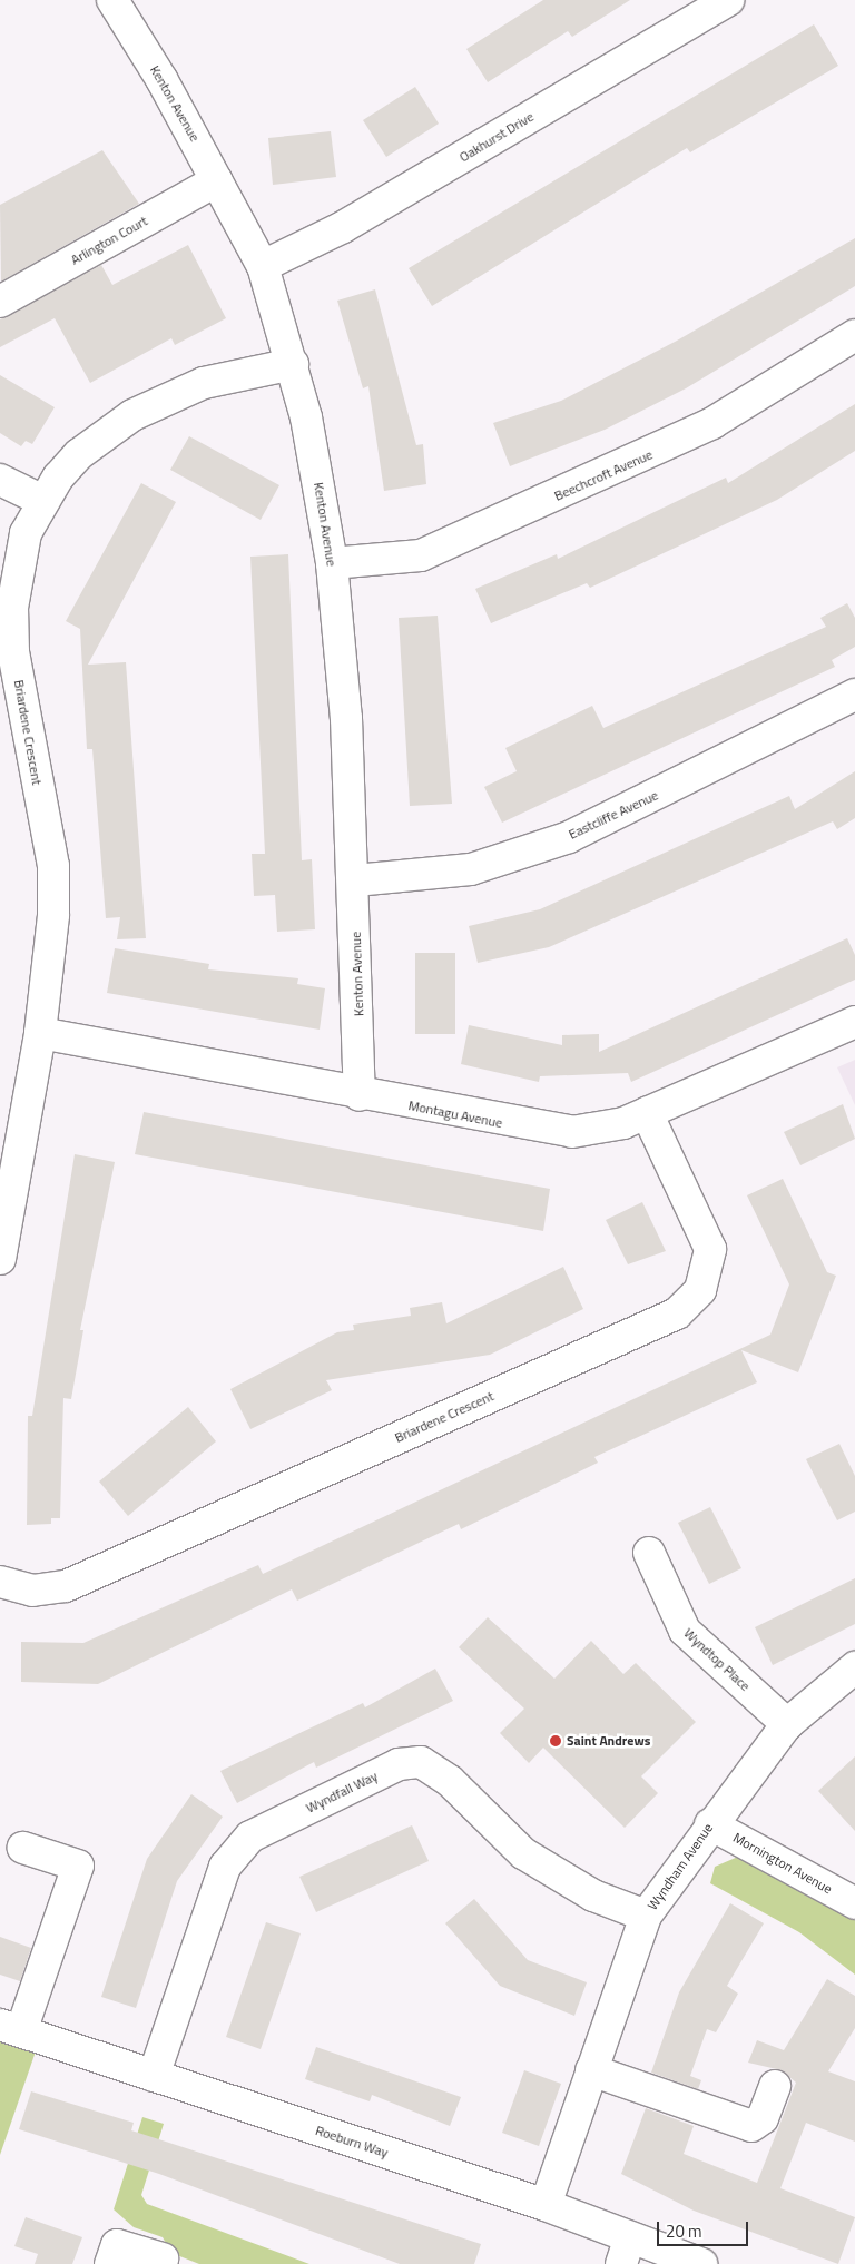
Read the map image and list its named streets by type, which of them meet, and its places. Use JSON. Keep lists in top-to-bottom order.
{
  "streets": {
    "street": [
      "Kenton Avenue",
      "Oakhurst Drive",
      "Arlington Court",
      "Beechcroft Avenue",
      "Briardene Crescent",
      "Eastcliffe Avenue",
      "Montagu Avenue",
      "Wyndtop Place",
      "Wyndfall Way",
      "Mornington Avenue",
      "Wyndham Avenue",
      "Roeburn Way"
    ]
  },
  "crossings": [
    ["Kenton Avenue", "Oakhurst Drive"],
    ["Kenton Avenue", "Arlington Court"],
    ["Kenton Avenue", "Beechcroft Avenue"],
    ["Kenton Avenue", "Briardene Crescent"],
    ["Kenton Avenue", "Eastcliffe Avenue"],
    ["Kenton Avenue", "Montagu Avenue"],
    ["Briardene Crescent", "Montagu Avenue"],
    ["Wyndtop Place", "Wyndham Avenue"],
    ["Wyndfall Way", "Wyndham Avenue"],
    ["Wyndfall Way", "Roeburn Way"],
    ["Mornington Avenue", "Wyndham Avenue"],
    ["Wyndham Avenue", "Roeburn Way"]
  ],
  "places": ["Saint Andrews"],
  "scale_bar": "20 m"
}
